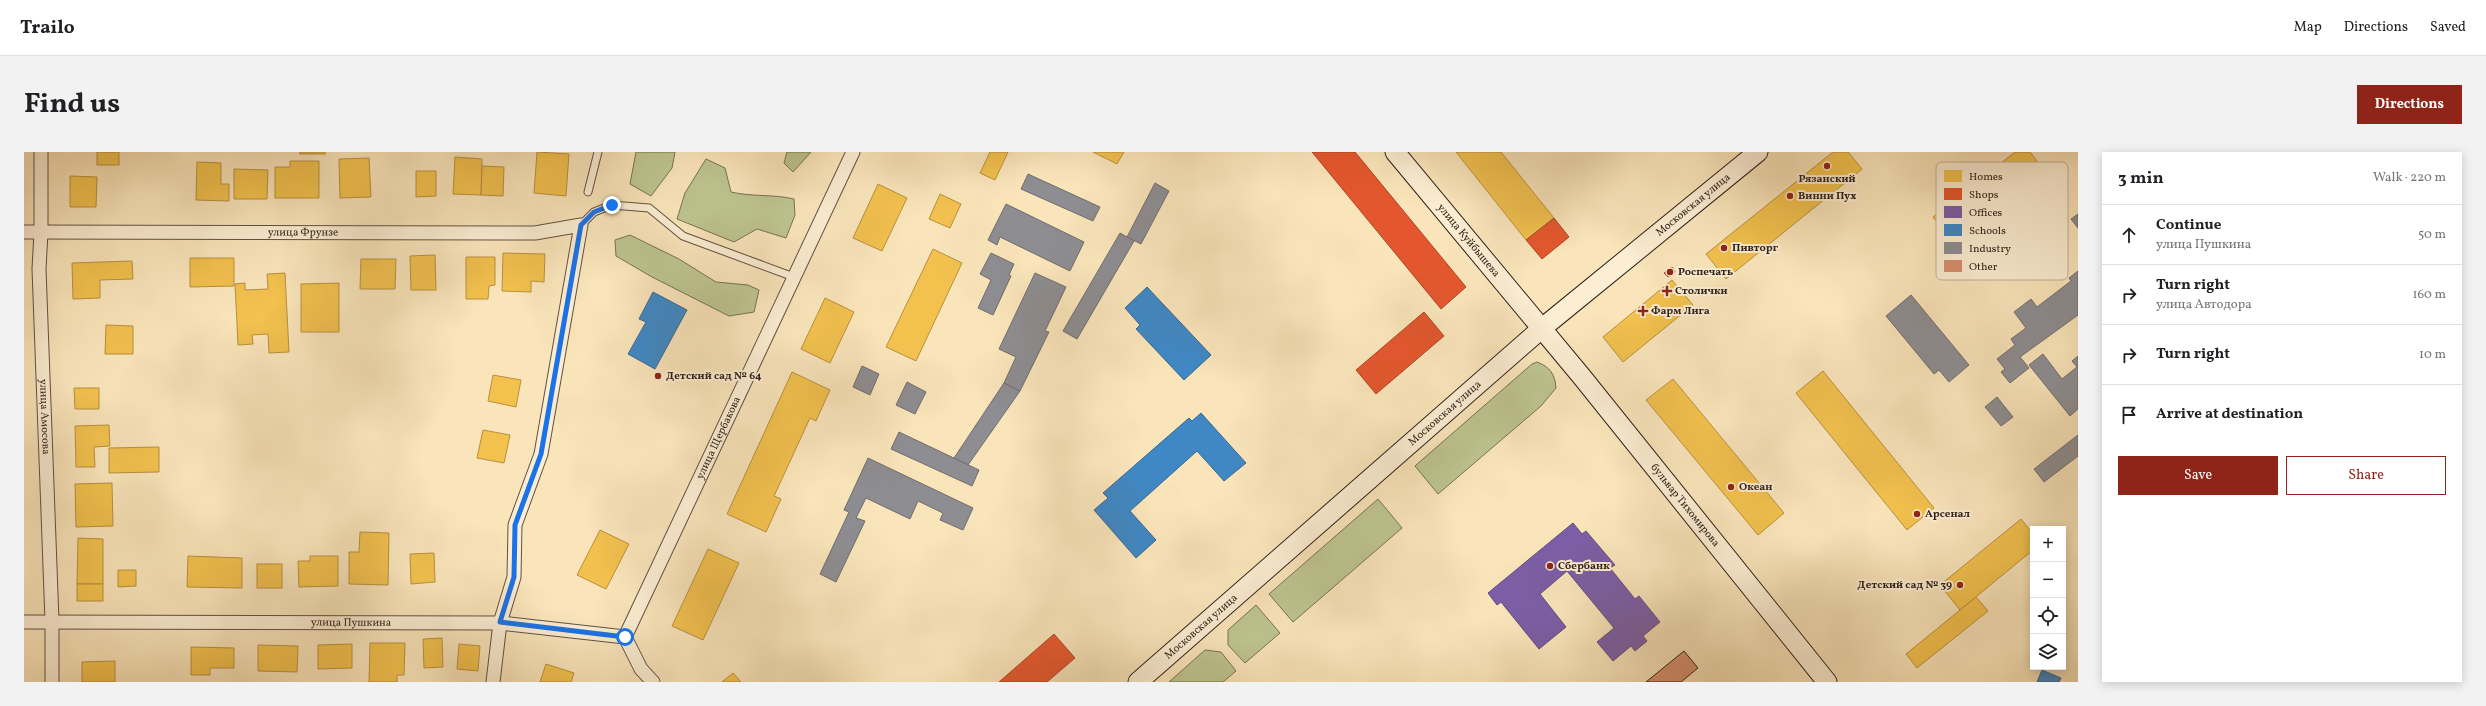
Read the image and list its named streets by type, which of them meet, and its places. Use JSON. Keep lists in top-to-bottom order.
{
  "streets": {
    "main road": ["Московская улица", "улица Куйбышева", "бульвар Тихомирова"],
    "street": [
      "улица Фрунзе",
      "улица Амосова",
      "улица Щербакова",
      "улица Пушкина"
    ]
  },
  "crossings": [
    ["Московская улица", "улица Куйбышева"],
    ["Московская улица", "бульвар Тихомирова"],
    ["улица Фрунзе", "улица Амосова"],
    ["улица Куйбышева", "бульвар Тихомирова"],
    ["улица Амосова", "улица Пушкина"],
    ["улица Щербакова", "улица Пушкина"]
  ],
  "places": {
    "other": [
      "Рязанский",
      "Винни Пух",
      "Пивторг",
      "Роспечать",
      "Детский сад № 64",
      "Океан",
      "Арсенал",
      "Сбербанк",
      "Детский сад № 39"
    ],
    "health": ["Столички", "Фарм Лига"]
  },
  "legend": [
    "Homes",
    "Shops",
    "Offices",
    "Schools",
    "Industry",
    "Other"
  ],
  "page": {
    "header": "Trailo",
    "nav": ["Map", "Directions", "Saved"],
    "title": "Find us",
    "buttons": [
      "Directions",
      ["Save", "Share"]
    ],
    "heading": ["3 min", "Walk · 220 m"],
    "list": [
      ["Continue", "улица Пушкина", "50 m"],
      ["Turn right", "улица Автодора", "160 m"],
      ["Turn right", "10 m"],
      "Arrive at destination"
    ],
    "map_buttons": ["+", "−"]
  }
}
